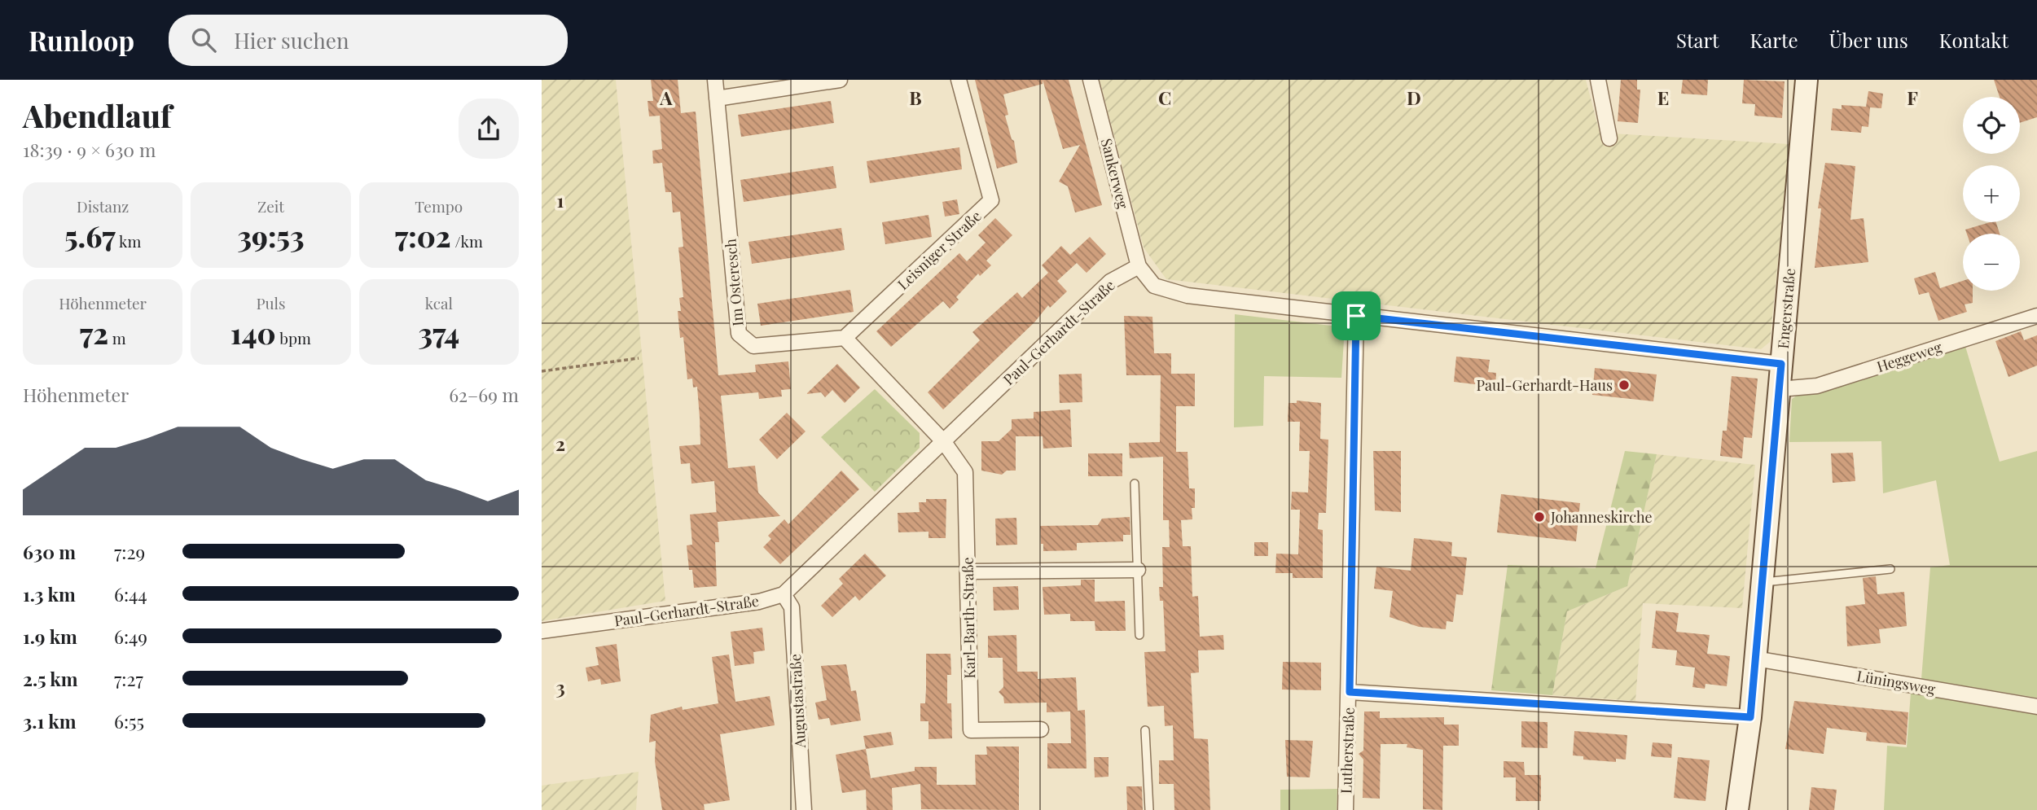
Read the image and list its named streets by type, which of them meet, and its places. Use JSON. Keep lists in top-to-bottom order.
{
  "streets": {
    "main road": ["Engerstraße"],
    "street": [
      "Sankerweg",
      "Leisniger Straße",
      "Im Osteresch",
      "Paul-Gerhardt-Straße",
      "Heggeweg",
      "Karl-Barth-Straße",
      "Lüningsweg",
      "Augustastraße",
      "Lutherstraße"
    ]
  },
  "crossings": [
    ["Sankerweg", "Paul-Gerhardt-Straße"],
    ["Leisniger Straße", "Im Osteresch"],
    ["Engerstraße", "Heggeweg"],
    ["Engerstraße", "Lüningsweg"],
    ["Paul-Gerhardt-Straße", "Karl-Barth-Straße"],
    ["Paul-Gerhardt-Straße", "Augustastraße"]
  ],
  "places": ["Paul-Gerhardt-Haus", "Johanneskirche"],
  "page": {
    "header": "Runloop",
    "search": "Hier suchen",
    "nav": [
      "Start",
      "Karte",
      "Über uns",
      "Kontakt"
    ],
    "heading": ["Abendlauf", "18:39 · 9 × 630 m"],
    "map_buttons": ["+", "−"],
    "stats": [
      ["Distanz", "5.67 km"],
      ["Zeit", "39:53"],
      ["Tempo", "7:02 /km"],
      ["Höhenmeter", "72 m"],
      ["Puls", "140 bpm"],
      ["kcal", "374"]
    ],
    "chart": ["Höhenmeter", "62–69 m"],
    "list": [
      {
        "name": "630 m",
        "note": "7:29"
      },
      {
        "name": "1.3 km",
        "note": "6:44"
      },
      {
        "name": "1.9 km",
        "note": "6:49"
      },
      {
        "name": "2.5 km",
        "note": "7:27"
      },
      {
        "name": "3.1 km",
        "note": "6:55"
      }
    ]
  },
  "grid": {
    "columns": [
      "A",
      "B",
      "C",
      "D",
      "E",
      "F"
    ],
    "rows": ["1", "2", "3"]
  }
}
